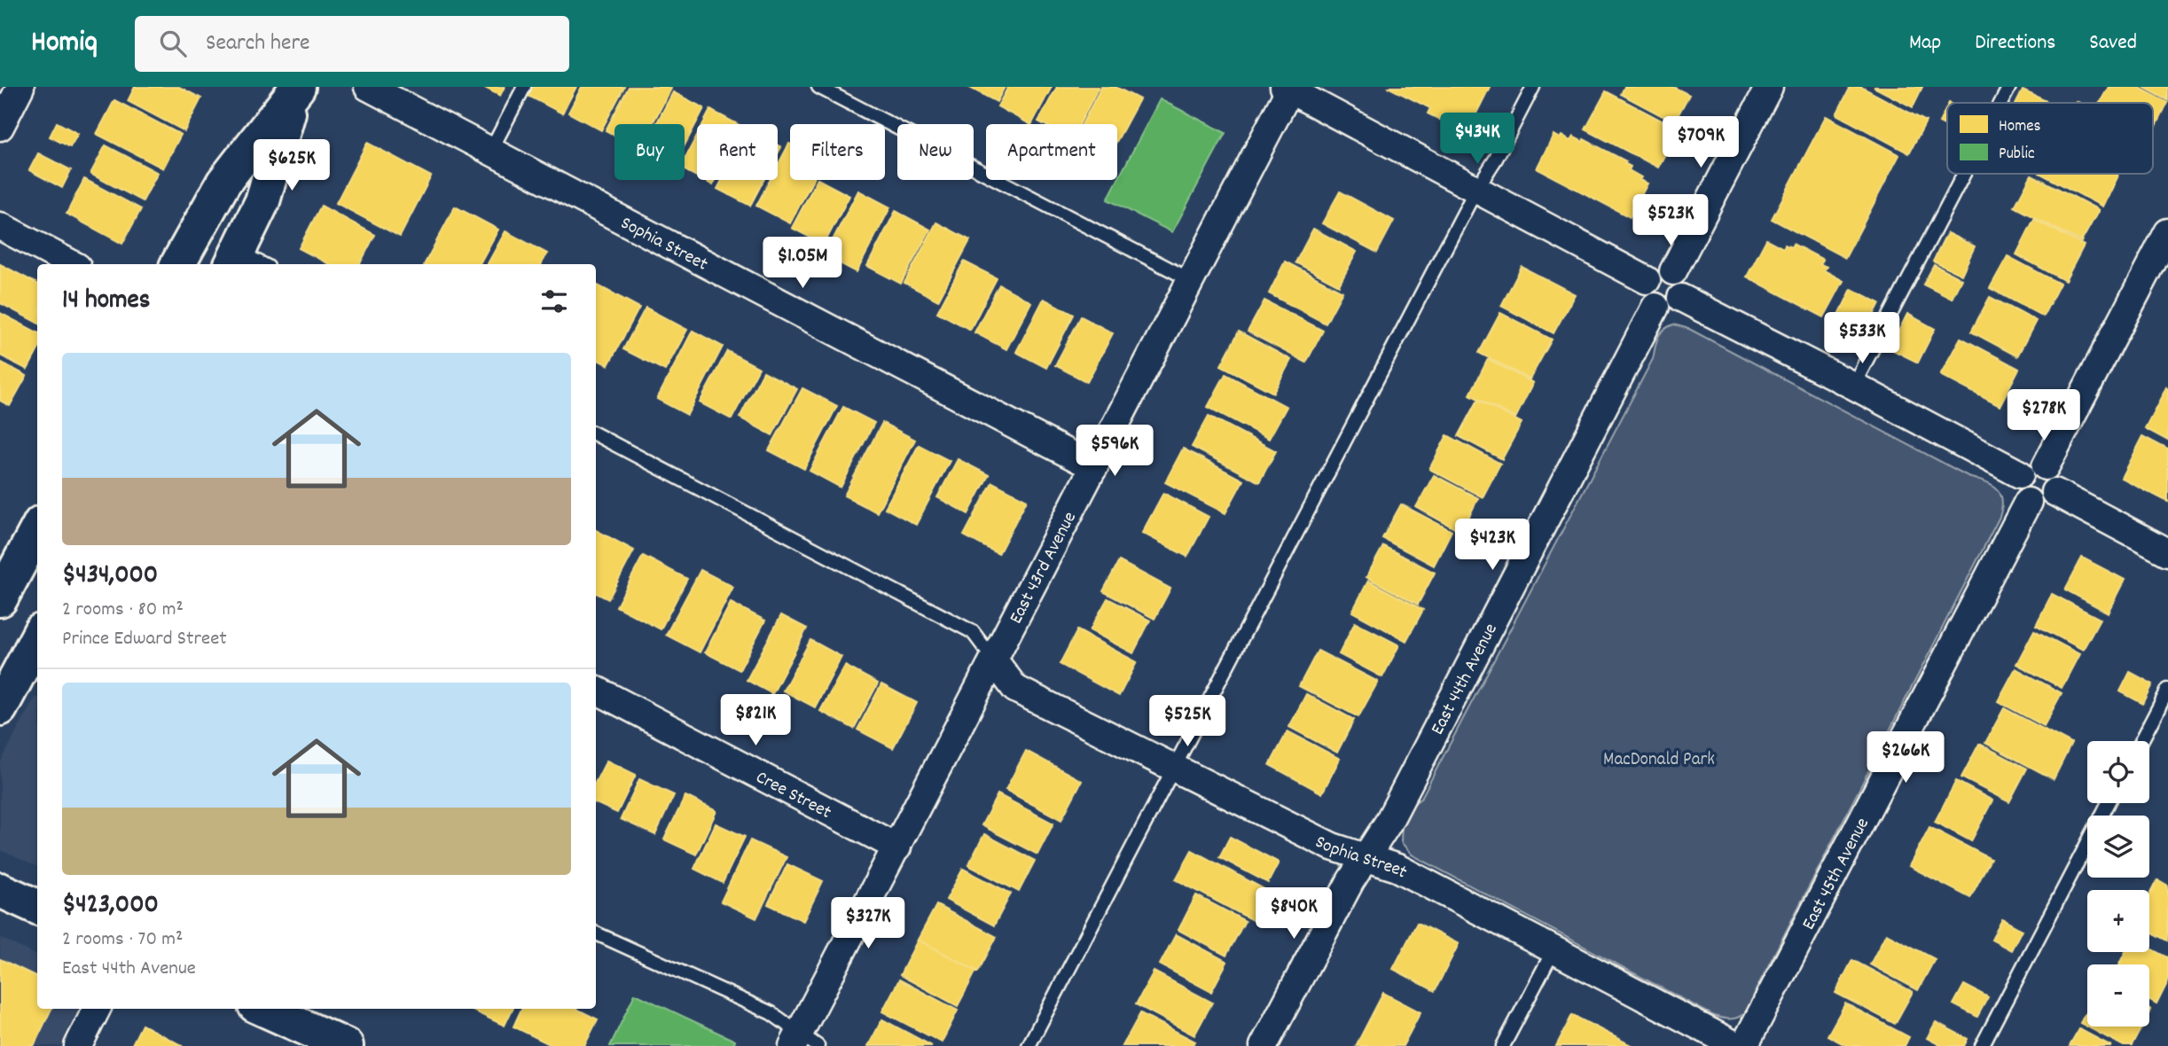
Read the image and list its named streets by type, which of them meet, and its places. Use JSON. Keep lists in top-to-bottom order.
{
  "streets": {
    "street": [
      "Sophia Street",
      "East 43rd Avenue",
      "East 44th Avenue",
      "Cree Street",
      "East 45th Avenue"
    ]
  },
  "crossings": [
    ["Sophia Street", "East 43rd Avenue"],
    ["Sophia Street", "East 44th Avenue"],
    ["East 43rd Avenue", "Cree Street"]
  ],
  "parks": ["MacDonald Park"],
  "legend": ["Homes", "Public"],
  "page": {
    "header": "Homiq",
    "search": "Search here",
    "nav": ["Map", "Directions", "Saved"],
    "price": [
      "$434K",
      "$709K",
      "$625K",
      "$523K",
      "$1.05M",
      "$533K",
      "$278K",
      "$596K",
      "$423K",
      "$821K",
      "$525K",
      "$266K",
      "$840K",
      "$327K"
    ],
    "chip": [
      "Buy",
      "Rent",
      "Filters",
      "New",
      "Apartment"
    ],
    "heading": "14 homes",
    "list": [
      {
        "name": "$434,000",
        "note": "2 rooms · 80 m² · Prince Edward Street"
      },
      {
        "name": "$423,000",
        "note": "2 rooms · 70 m² · East 44th Avenue"
      }
    ],
    "map_buttons": ["+", "−"]
  }
}
